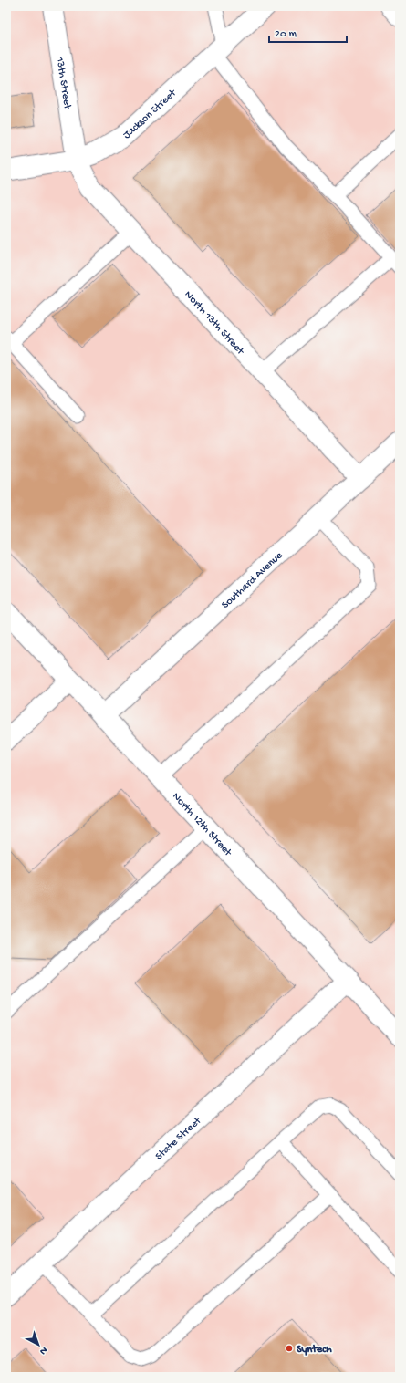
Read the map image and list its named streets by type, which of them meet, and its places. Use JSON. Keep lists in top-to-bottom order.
{
  "streets": {
    "street": [
      "13th Street",
      "Jackson Street",
      "North 13th Street",
      "Southard Avenue",
      "North 12th Street",
      "State Street"
    ]
  },
  "crossings": [
    ["13th Street", "Jackson Street"],
    ["13th Street", "North 13th Street"],
    ["Jackson Street", "North 13th Street"],
    ["North 13th Street", "Southard Avenue"],
    ["Southard Avenue", "North 12th Street"],
    ["North 12th Street", "State Street"]
  ],
  "places": ["Syntech"],
  "scale_bar": "20 m",
  "north": "bottom right"
}
